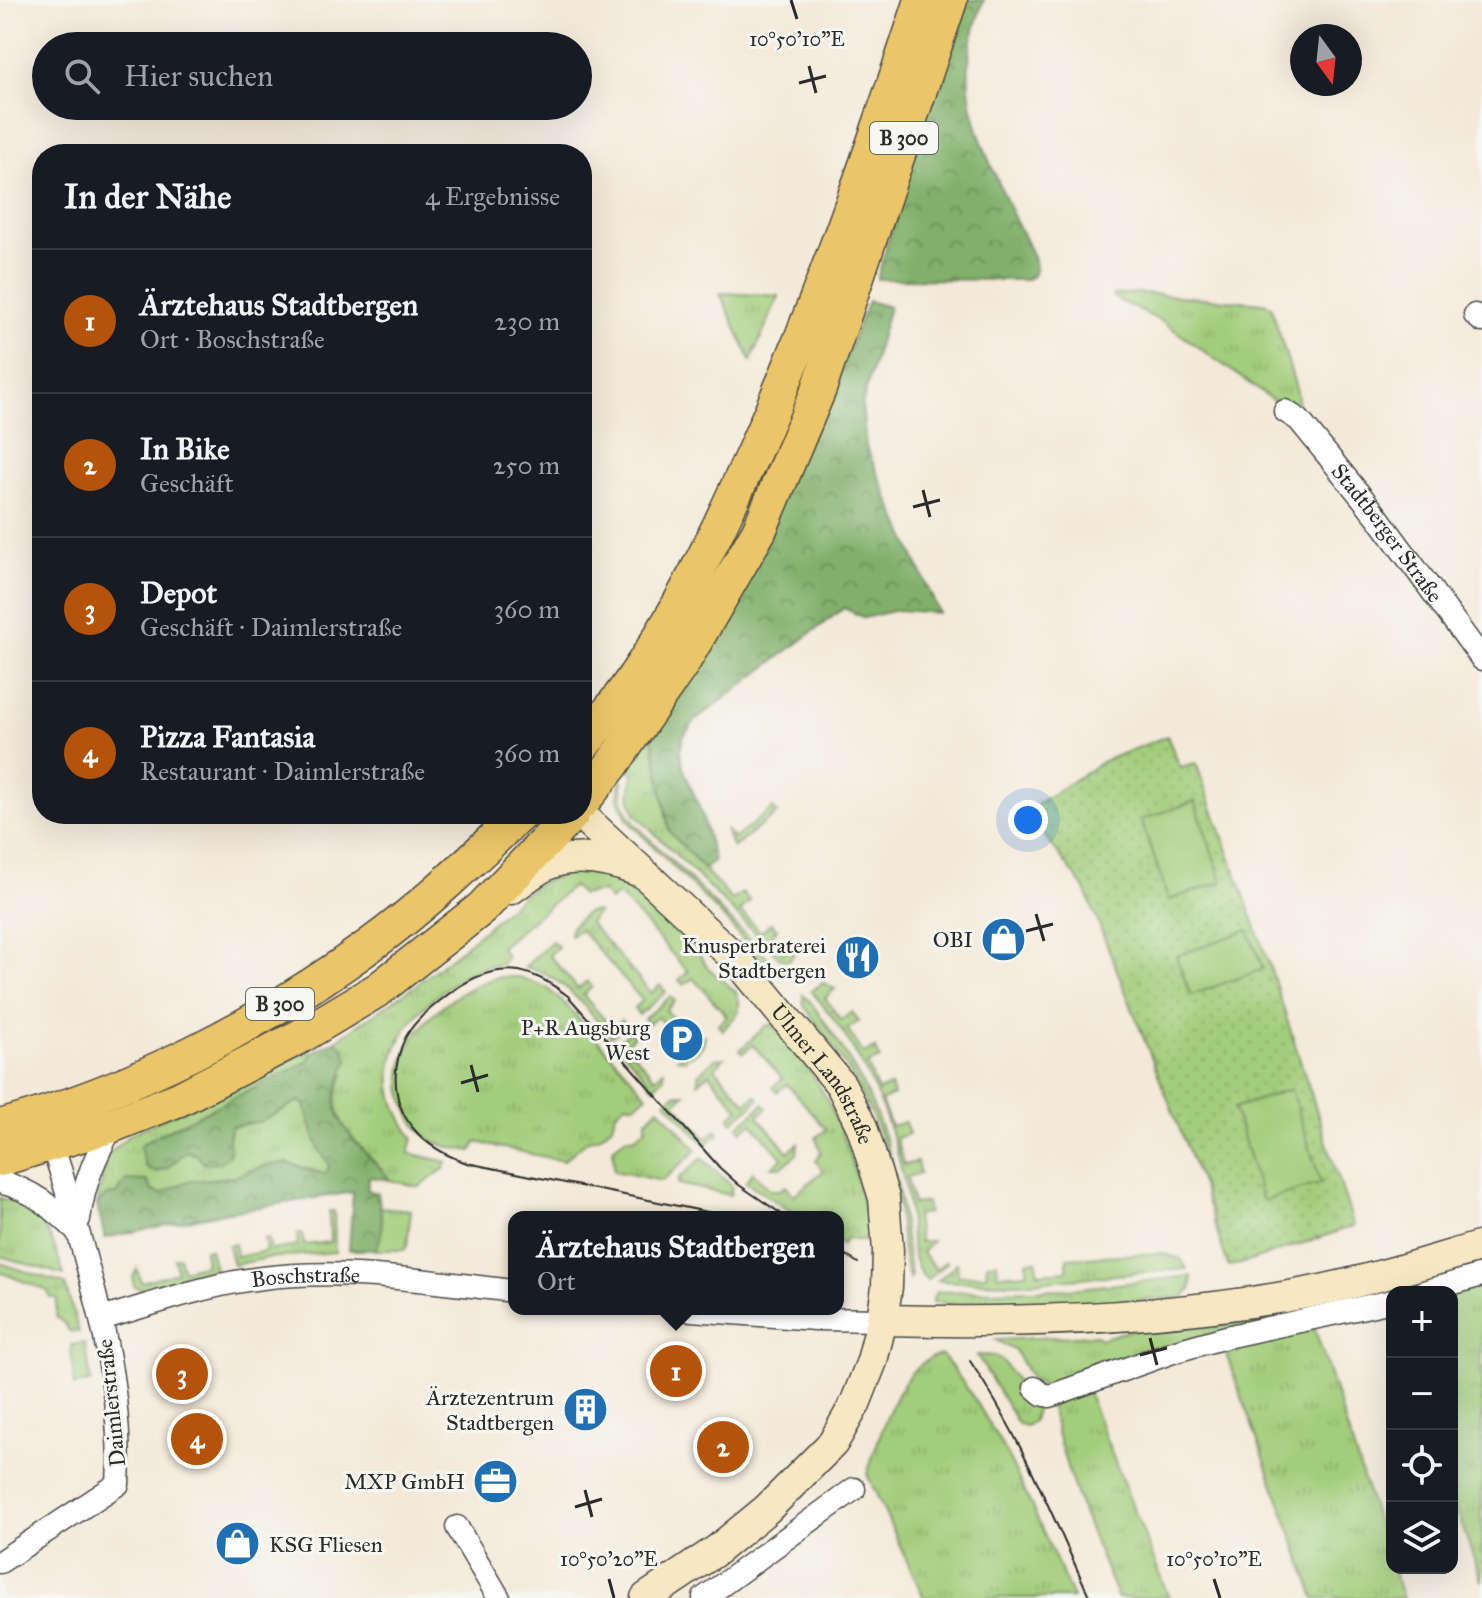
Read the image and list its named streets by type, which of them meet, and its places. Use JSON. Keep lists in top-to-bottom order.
{
  "streets": {
    "main road": ["B 300"],
    "street": [
      "Stadtberger Straße",
      "Ulmer Landstraße",
      "Boschstraße",
      "Daimlerstraße"
    ]
  },
  "crossings": [
    ["B 300", "Daimlerstraße"],
    ["Boschstraße", "Daimlerstraße"]
  ],
  "places": {
    "shop": ["OBI", "KSG Fliesen"],
    "restaurant": ["Knusperbraterei Stadtbergen"],
    "parking": ["P+R Augsburg West"],
    "building": ["Ärztezentrum Stadtbergen"],
    "office": ["MXP GmbH"]
  },
  "north": "bottom",
  "page": {
    "search": "Hier suchen",
    "heading": ["In der Nähe", "4 Ergebnisse"],
    "list": [
      {
        "mark": "1",
        "name": "Ärztehaus Stadtbergen",
        "note": "Ort · Boschstraße",
        "value": "230 m"
      },
      {
        "mark": "2",
        "name": "In Bike",
        "note": "Geschäft",
        "value": "250 m"
      },
      {
        "mark": "3",
        "name": "Depot",
        "note": "Geschäft · Daimlerstraße",
        "value": "360 m"
      },
      {
        "mark": "4",
        "name": "Pizza Fantasia",
        "note": "Restaurant · Daimlerstraße",
        "value": "360 m"
      }
    ],
    "popup": ["Ärztehaus Stadtbergen", "Ort"],
    "map_buttons": ["+", "−"],
    "pins": [
      "1",
      "3",
      "4",
      "2"
    ]
  },
  "coordinates": ["10°50'10\"E", "10°50'20\"E"]
}
